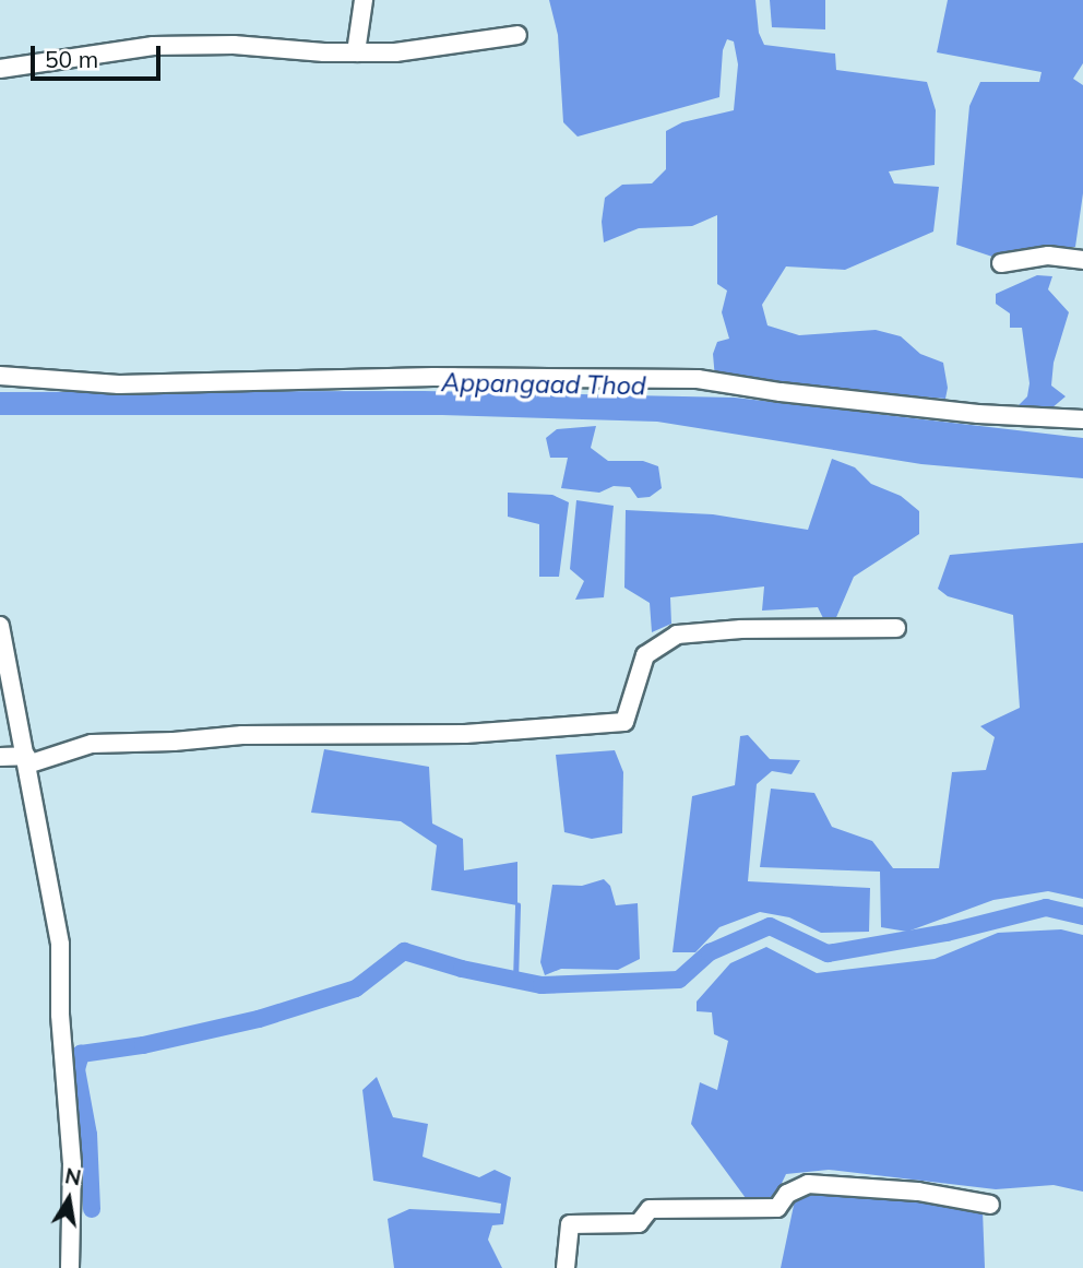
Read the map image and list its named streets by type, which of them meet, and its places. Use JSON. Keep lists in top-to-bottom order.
{
  "water": ["Appangaad Thod"],
  "scale_bar": "50 m",
  "north": "top"
}
